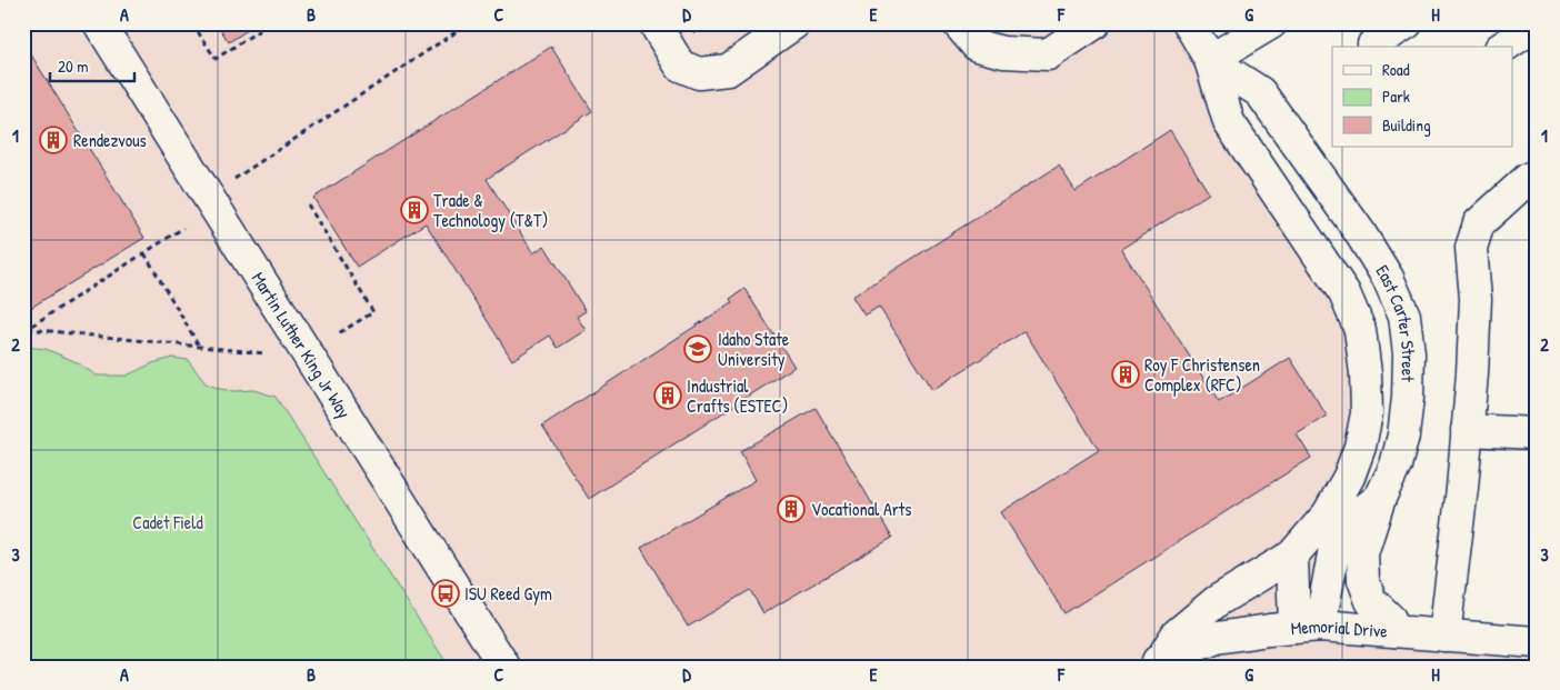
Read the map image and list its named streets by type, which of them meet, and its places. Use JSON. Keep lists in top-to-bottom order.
{
  "streets": {
    "street": ["East Carter Street", "Martin Luther King Jr Way", "Memorial Drive"]
  },
  "crossings": [
    ["East Carter Street", "Memorial Drive"]
  ],
  "parks": ["Cadet Field"],
  "places": {
    "building": [
      "Rendezvous",
      "Trade & Technology (T&T)",
      "Roy F Christensen Complex (RFC)",
      "Industrial Crafts (ESTEC)",
      "Vocational Arts"
    ],
    "school or university": ["Idaho State University"],
    "bus stop": ["ISU Reed Gym"]
  },
  "legend": ["Road", "Park", "Building"],
  "scale_bar": "20 m",
  "grid": {
    "columns": [
      "A",
      "B",
      "C",
      "D",
      "E",
      "F",
      "G",
      "H"
    ],
    "rows": ["1", "2", "3"]
  }
}
